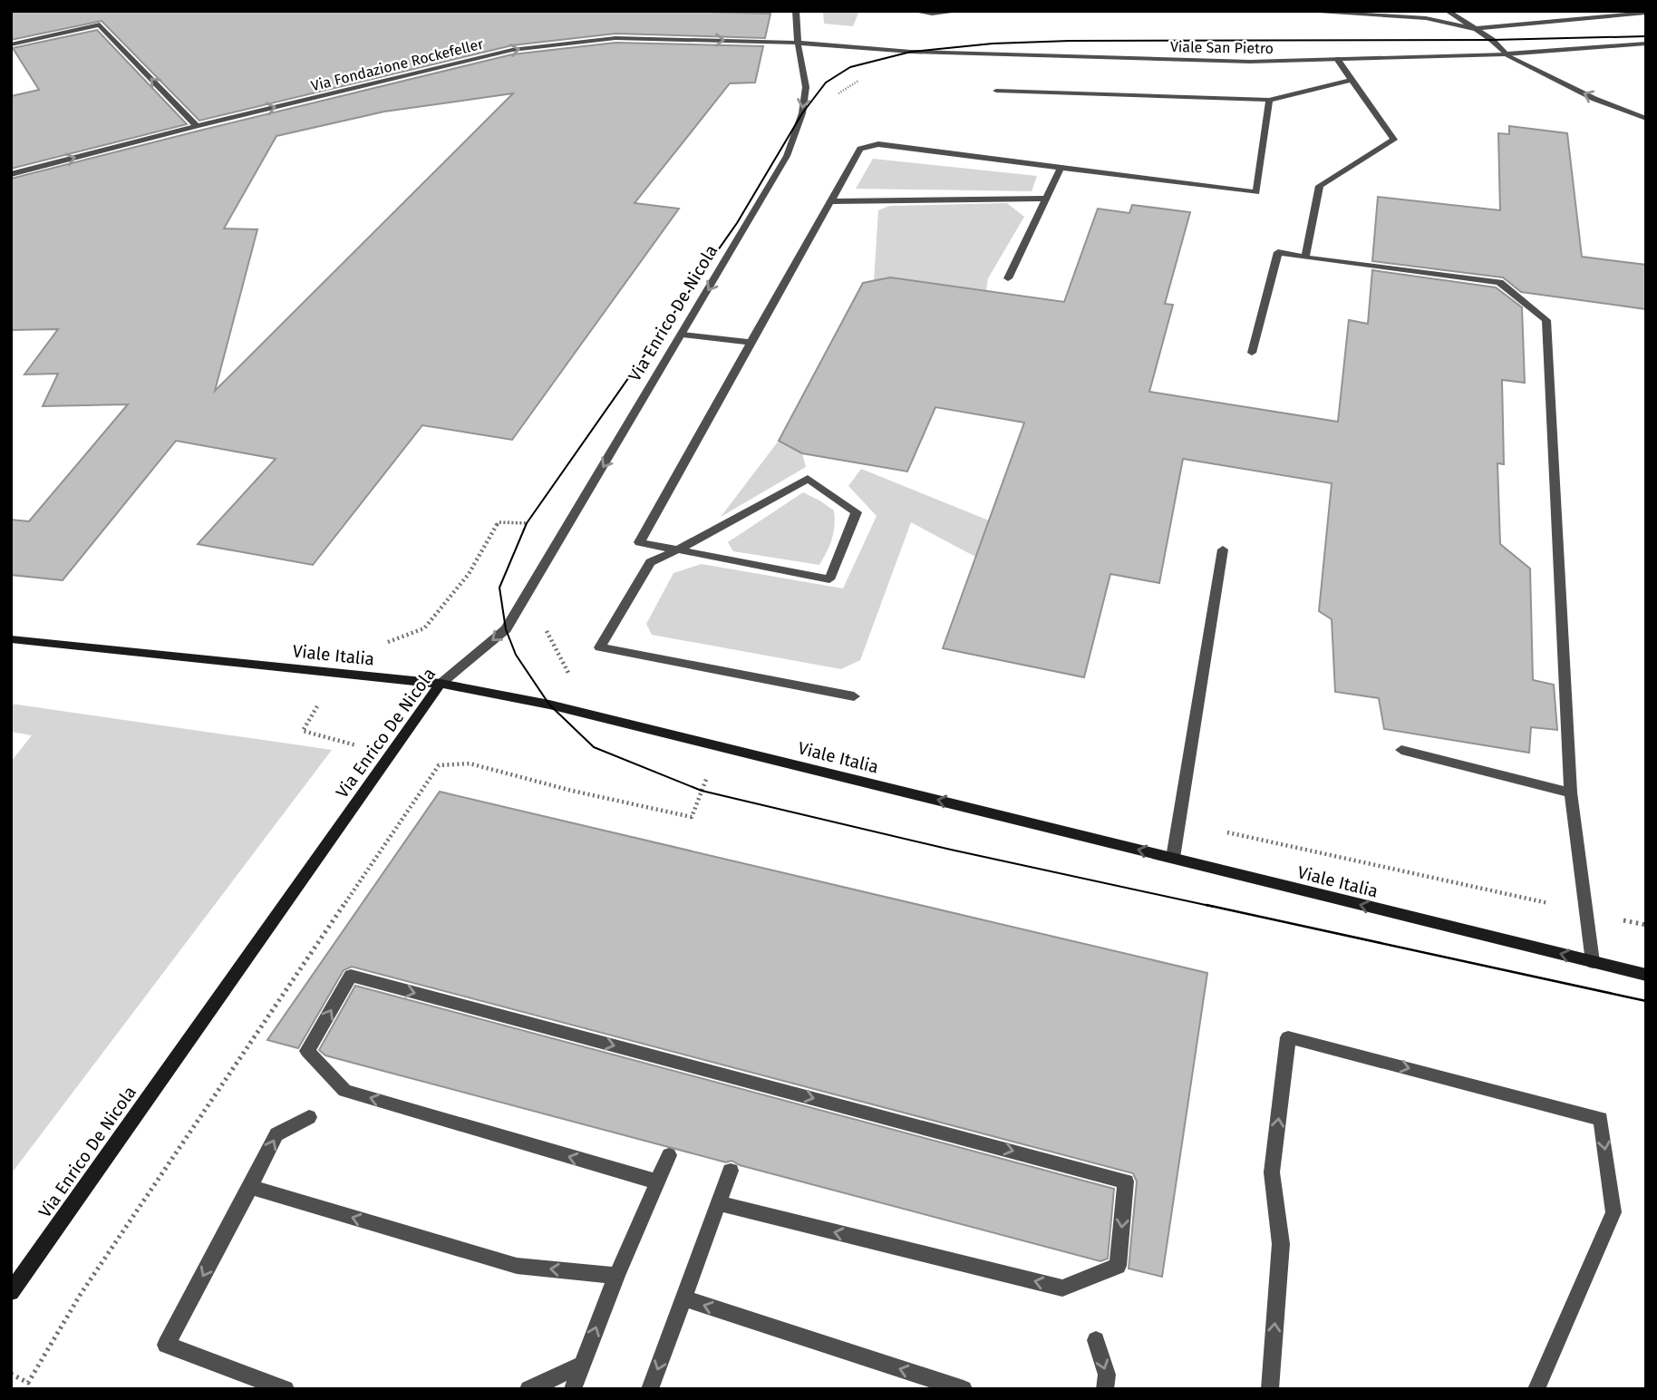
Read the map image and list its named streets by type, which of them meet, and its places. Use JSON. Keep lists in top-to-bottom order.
{
  "streets": {
    "street": [
      "Viale San Pietro",
      "Via Fondazione Rockefeller",
      "Via Enrico De Nicola",
      "Viale Italia"
    ]
  },
  "crossings": [
    ["Viale San Pietro", "Via Fondazione Rockefeller"],
    ["Viale San Pietro", "Via Enrico De Nicola"],
    ["Via Fondazione Rockefeller", "Via Enrico De Nicola"],
    ["Via Enrico De Nicola", "Viale Italia"]
  ],
  "one_way": ["Via Fondazione Rockefeller", "Via Enrico De Nicola", "Viale Italia"]
}
